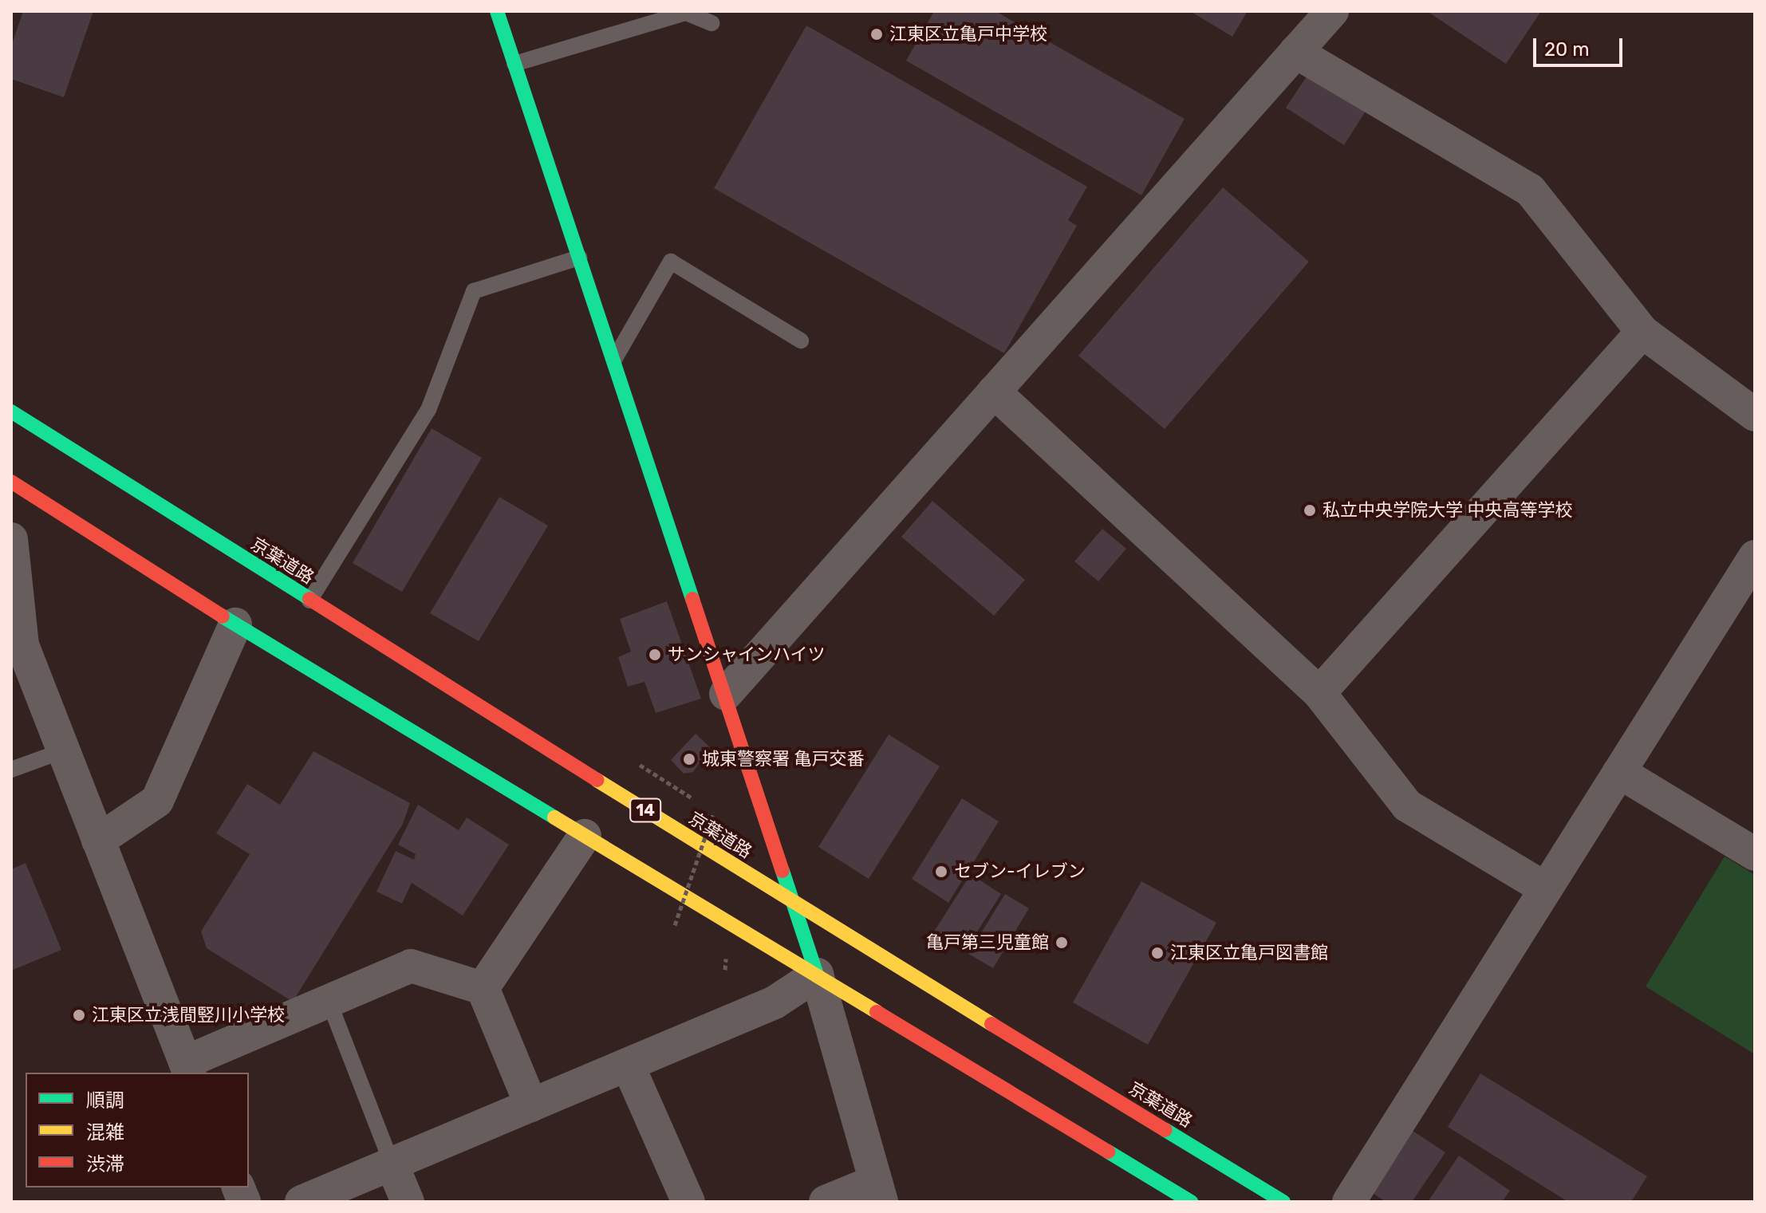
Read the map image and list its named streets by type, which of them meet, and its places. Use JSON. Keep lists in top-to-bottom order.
{
  "streets": {
    "main road": ["京葉道路", "14"]
  },
  "places": [
    "江東区立亀戸中学校",
    "私立中央学院大学 中央高等学校",
    "サンシャインハイツ",
    "城東警察署 亀戸交番",
    "セブン-イレブン",
    "亀戸第三児童館",
    "江東区立亀戸図書館",
    "江東区立浅間竪川小学校"
  ],
  "legend": ["順調", "混雑", "渋滞"],
  "scale_bar": "20 m"
}
